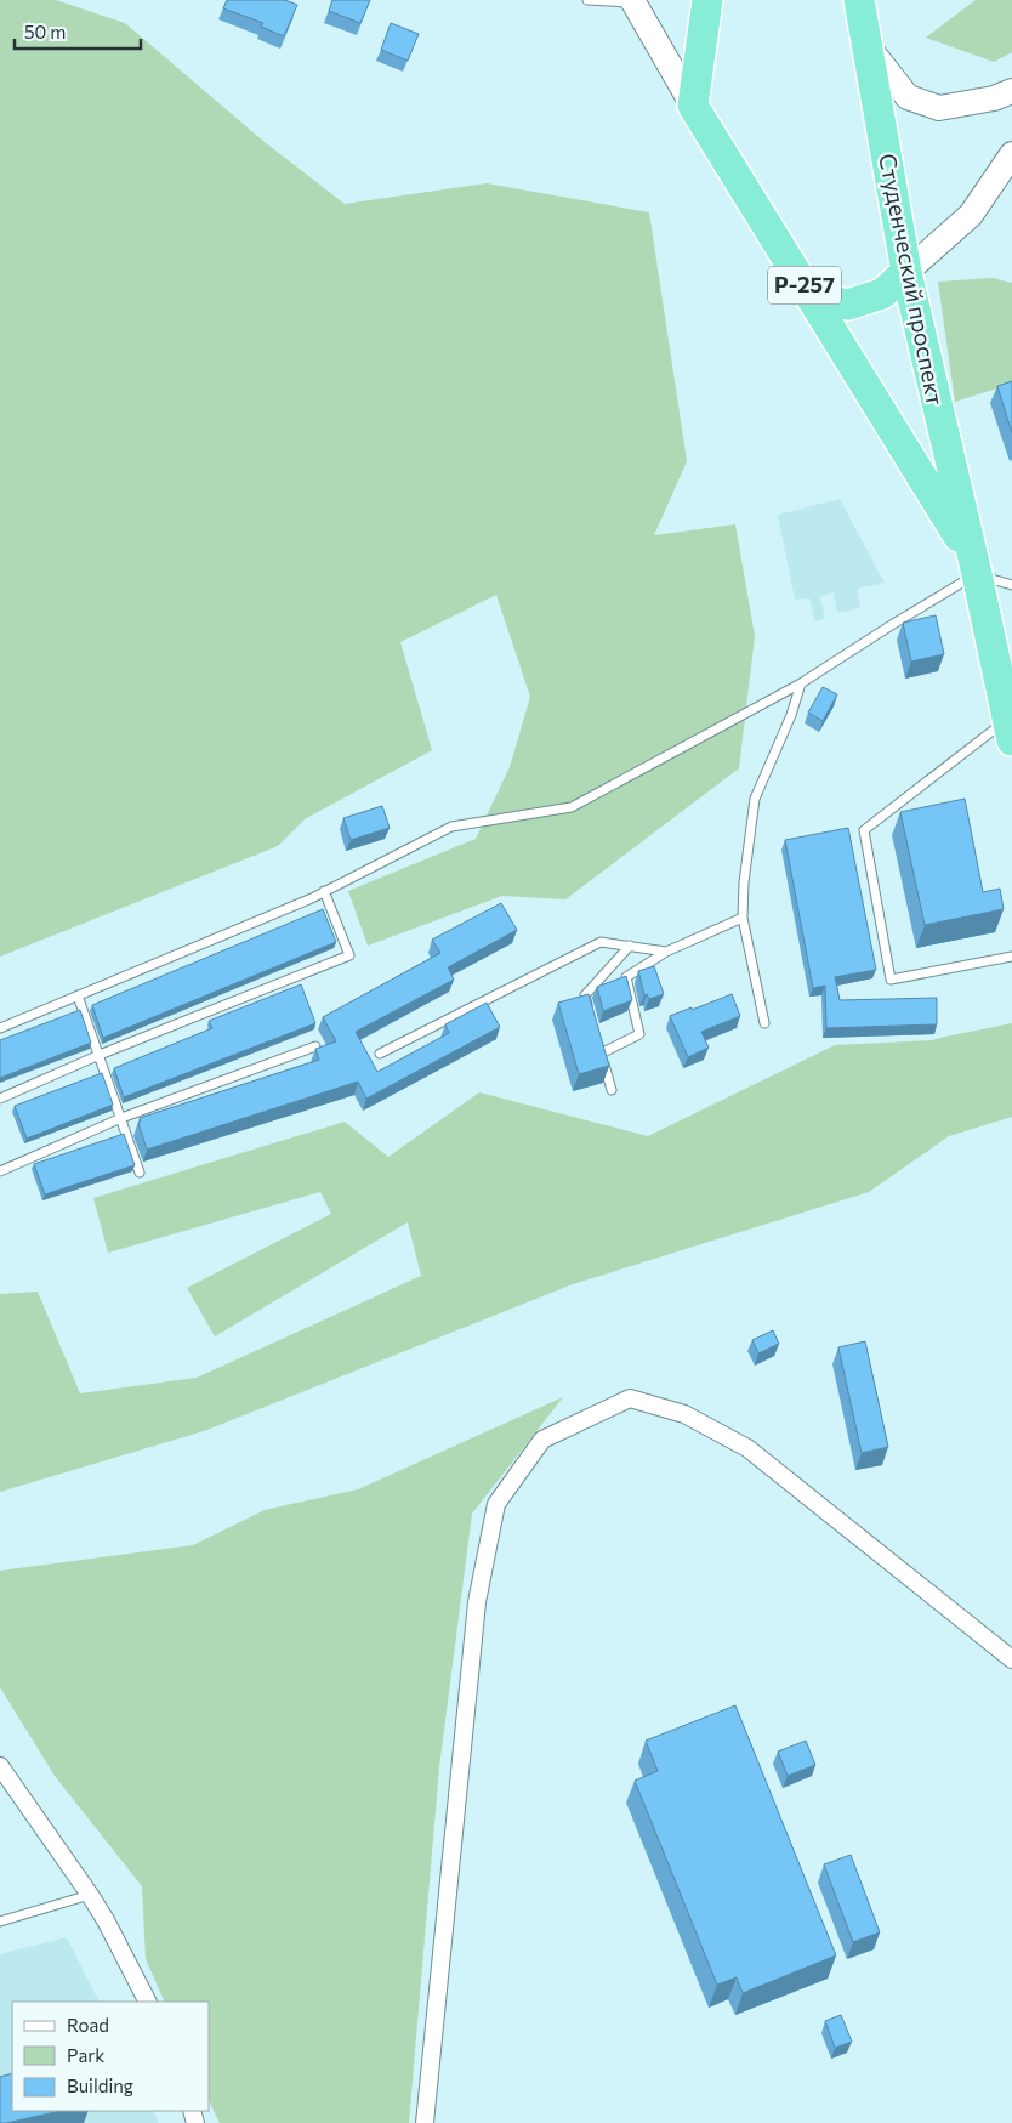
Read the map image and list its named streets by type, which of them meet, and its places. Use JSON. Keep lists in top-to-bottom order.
{
  "streets": {
    "highway": ["Студенческий проспект", "Р-257"]
  },
  "crossings": [
    ["Студенческий проспект", "Р-257"]
  ],
  "legend": ["Road", "Park", "Building"],
  "scale_bar": "50 m"
}
